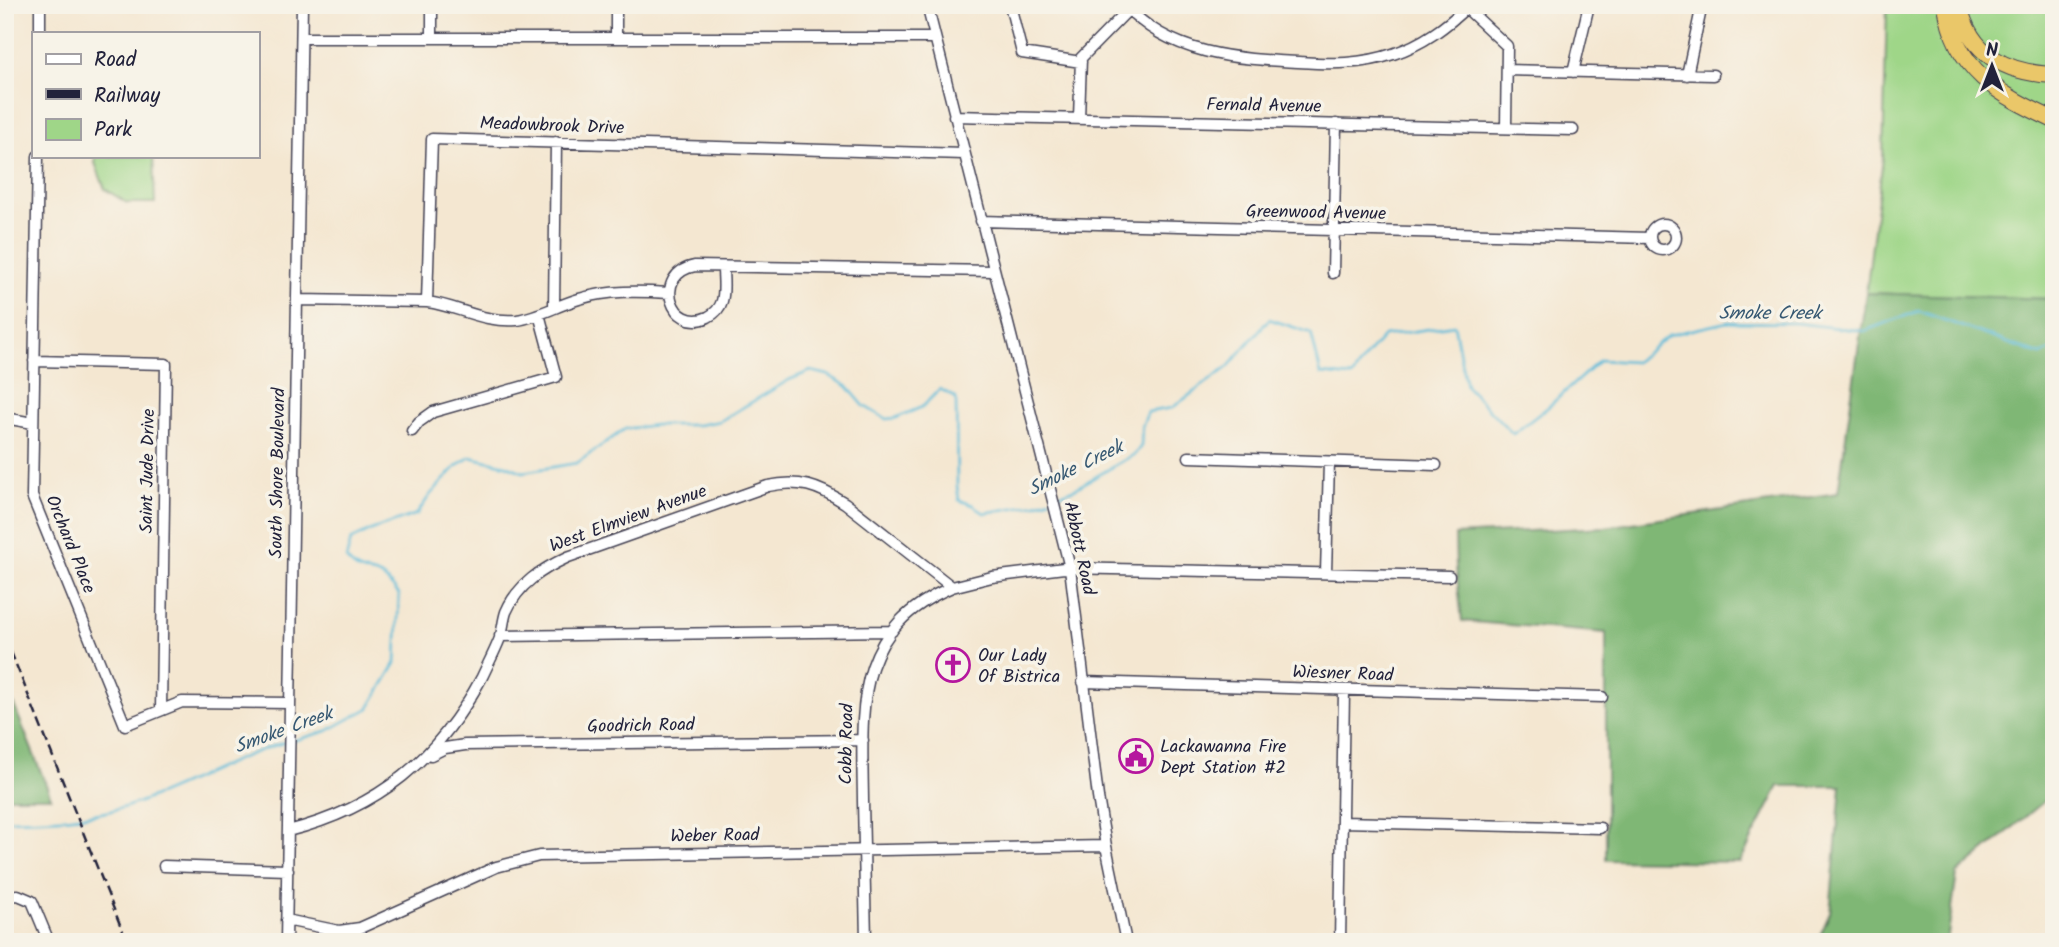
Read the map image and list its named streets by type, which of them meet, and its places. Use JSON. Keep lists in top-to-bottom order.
{
  "streets": {
    "street": [
      "Fernald Avenue",
      "Meadowbrook Drive",
      "Greenwood Avenue",
      "Saint Jude Drive",
      "South Shore Boulevard",
      "West Elmview Avenue",
      "Orchard Place",
      "Abbott Road",
      "Wiesner Road",
      "Goodrich Road",
      "Cobb Road",
      "Weber Road"
    ]
  },
  "crossings": [
    ["Fernald Avenue", "Abbott Road"],
    ["Meadowbrook Drive", "Abbott Road"],
    ["Greenwood Avenue", "Abbott Road"],
    ["Saint Jude Drive", "Orchard Place"],
    ["South Shore Boulevard", "West Elmview Avenue"],
    ["South Shore Boulevard", "Orchard Place"],
    ["West Elmview Avenue", "Goodrich Road"],
    ["West Elmview Avenue", "Cobb Road"],
    ["Abbott Road", "Wiesner Road"],
    ["Abbott Road", "Weber Road"],
    ["Goodrich Road", "Cobb Road"],
    ["Cobb Road", "Weber Road"]
  ],
  "water": ["Smoke Creek"],
  "places": {
    "church": ["Our Lady Of Bistrica"],
    "public building": ["Lackawanna Fire Dept Station #2"]
  },
  "legend": ["Road", "Railway", "Park"],
  "north": "top"
}
